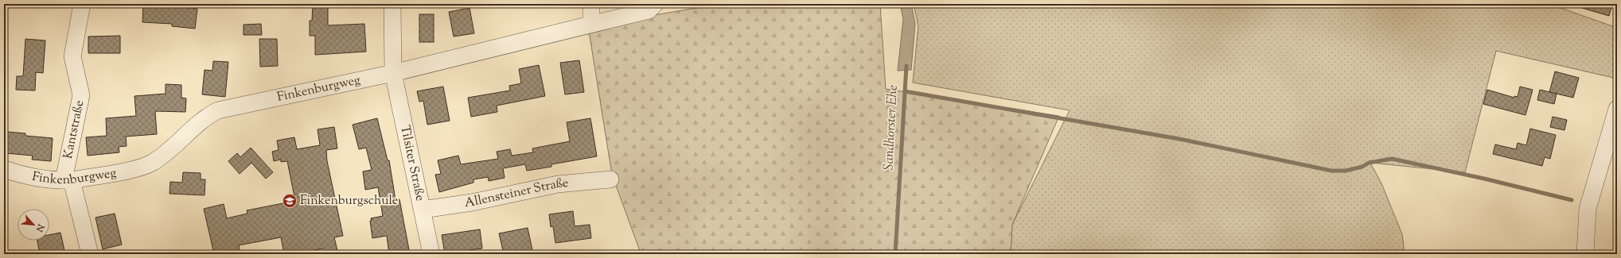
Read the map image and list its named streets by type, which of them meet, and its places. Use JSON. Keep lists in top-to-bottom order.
{
  "streets": {
    "street": [
      "Finkenburgweg",
      "Kantstraße",
      "Tilsiter Straße",
      "Allensteiner Straße"
    ]
  },
  "crossings": [
    ["Finkenburgweg", "Kantstraße"],
    ["Finkenburgweg", "Tilsiter Straße"],
    ["Tilsiter Straße", "Allensteiner Straße"]
  ],
  "water": ["Sandhorster Ehe"],
  "places": {
    "school or university": ["Finkenburgschule"]
  },
  "north": "bottom right"
}
